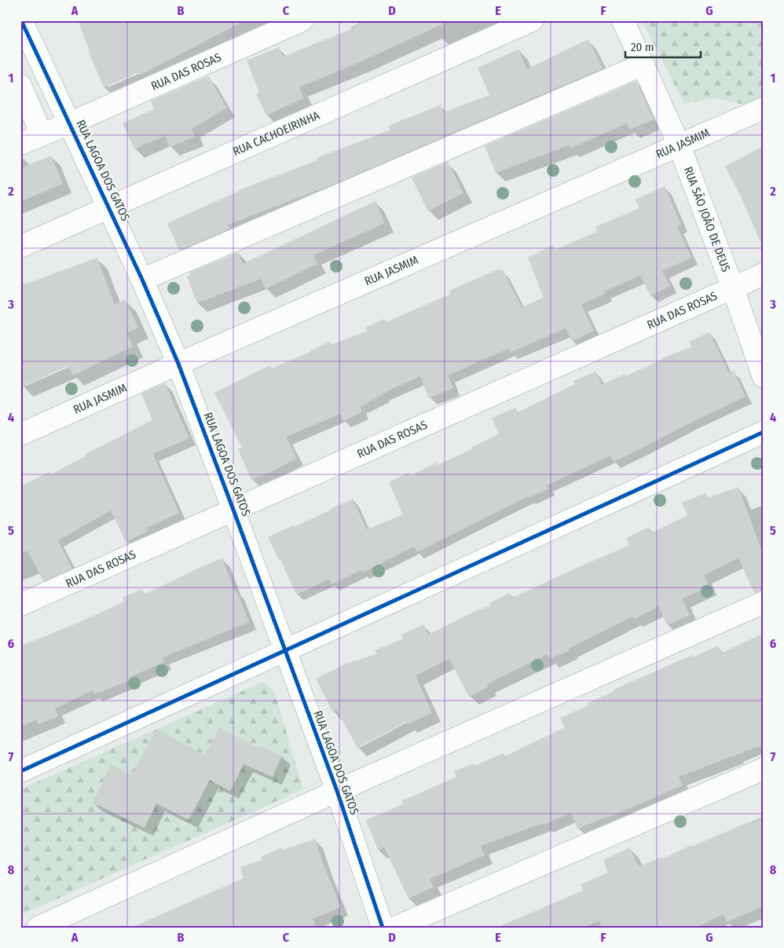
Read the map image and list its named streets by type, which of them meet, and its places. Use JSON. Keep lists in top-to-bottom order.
{
  "streets": {
    "street": [
      "RUA DAS ROSAS",
      "RUA CACHOEIRINHA",
      "RUA JASMIM",
      "RUA LAGOA DOS GATOS",
      "RUA SÃO JOÃO DE DEUS"
    ]
  },
  "crossings": [
    ["RUA DAS ROSAS", "RUA LAGOA DOS GATOS"],
    ["RUA DAS ROSAS", "RUA SÃO JOÃO DE DEUS"],
    ["RUA CACHOEIRINHA", "RUA LAGOA DOS GATOS"],
    ["RUA JASMIM", "RUA LAGOA DOS GATOS"],
    ["RUA JASMIM", "RUA SÃO JOÃO DE DEUS"]
  ],
  "scale_bar": "20 m",
  "grid": {
    "columns": [
      "A",
      "B",
      "C",
      "D",
      "E",
      "F",
      "G"
    ],
    "rows": [
      "1",
      "2",
      "3",
      "4",
      "5",
      "6",
      "7",
      "8"
    ]
  }
}
